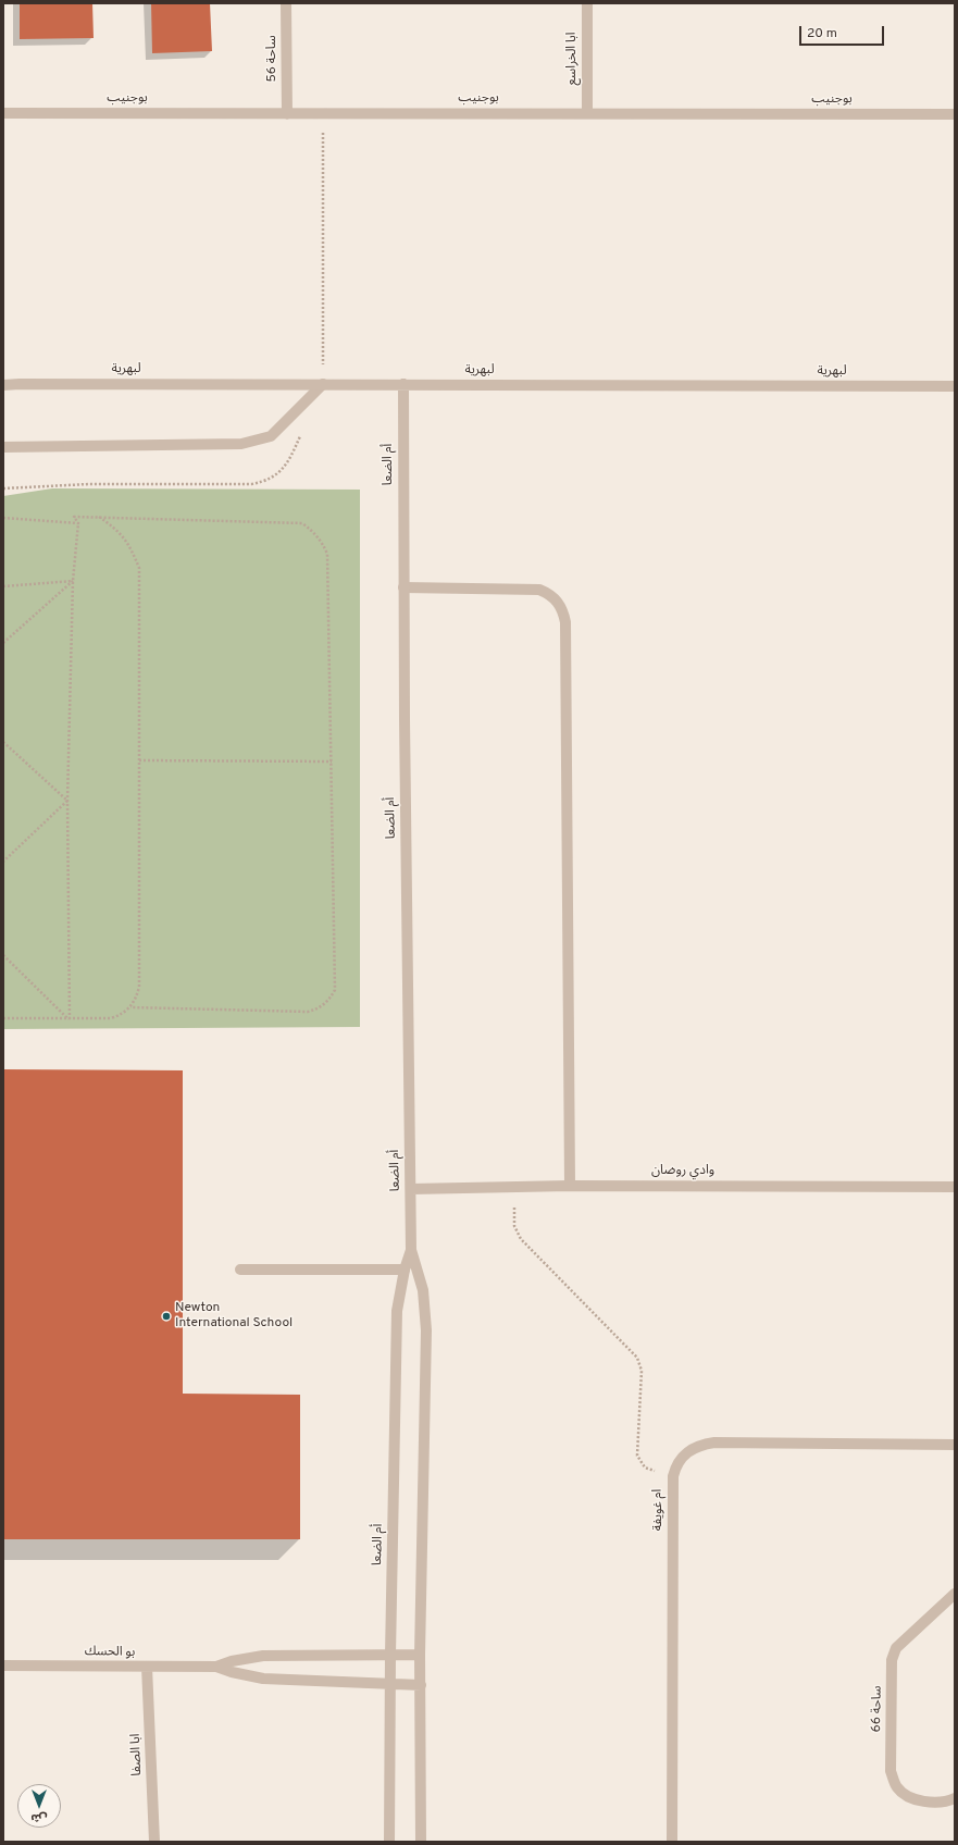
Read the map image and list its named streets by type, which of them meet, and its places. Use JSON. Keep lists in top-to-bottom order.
{
  "streets": {
    "street": [
      "ساحة 56",
      "ابا الخراسع",
      "بوجنيب",
      "لبهرية",
      "أم الضعا",
      "وادي روضان",
      "ام غويفة",
      "بو الحسك",
      "ساحة 66",
      "ابا الصفا"
    ]
  },
  "crossings": [
    ["ساحة 56", "بوجنيب"],
    ["ابا الخراسع", "بوجنيب"],
    ["لبهرية", "أم الضعا"],
    ["أم الضعا", "وادي روضان"],
    ["أم الضعا", "بو الحسك"],
    ["بو الحسك", "ابا الصفا"]
  ],
  "places": ["Newton International School"],
  "scale_bar": "20 m",
  "north": "bottom"
}
